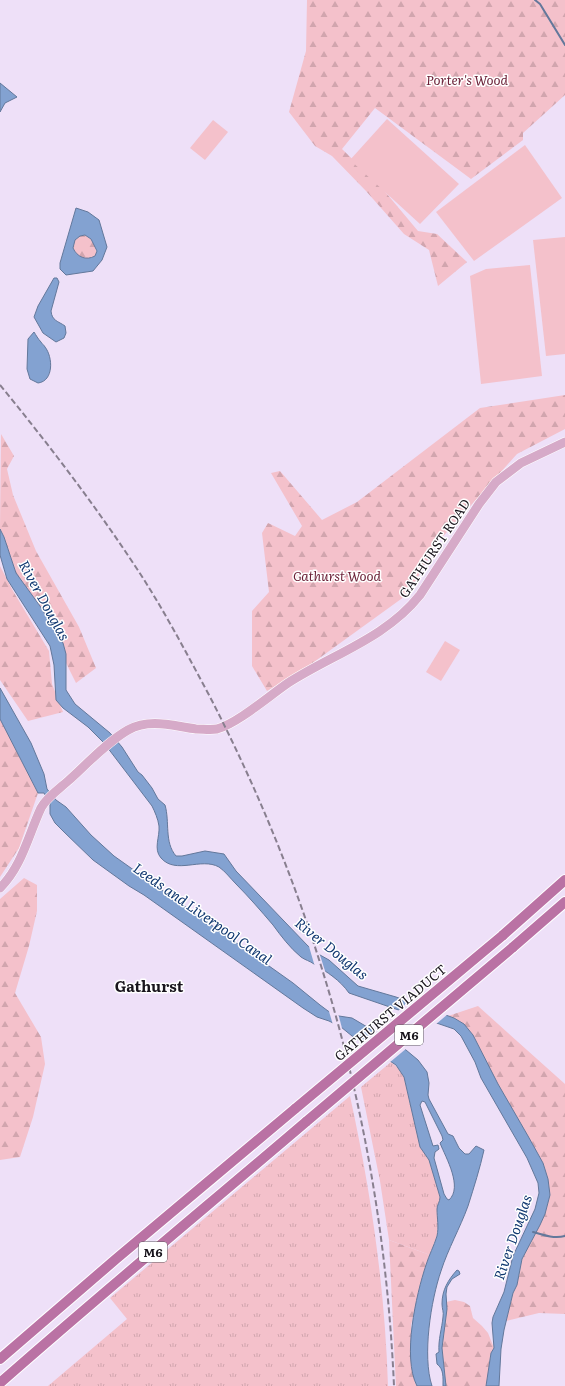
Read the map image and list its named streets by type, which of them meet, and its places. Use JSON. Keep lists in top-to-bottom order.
{
  "streets": {
    "highway": ["GATHURST VIADUCT", "M6"],
    "main road": ["GATHURST ROAD"]
  },
  "districts": ["Gathurst"],
  "water": ["River Douglas", "Leeds and Liverpool Canal"],
  "parks": ["Porter's Wood", "Gathurst Wood"]
}
